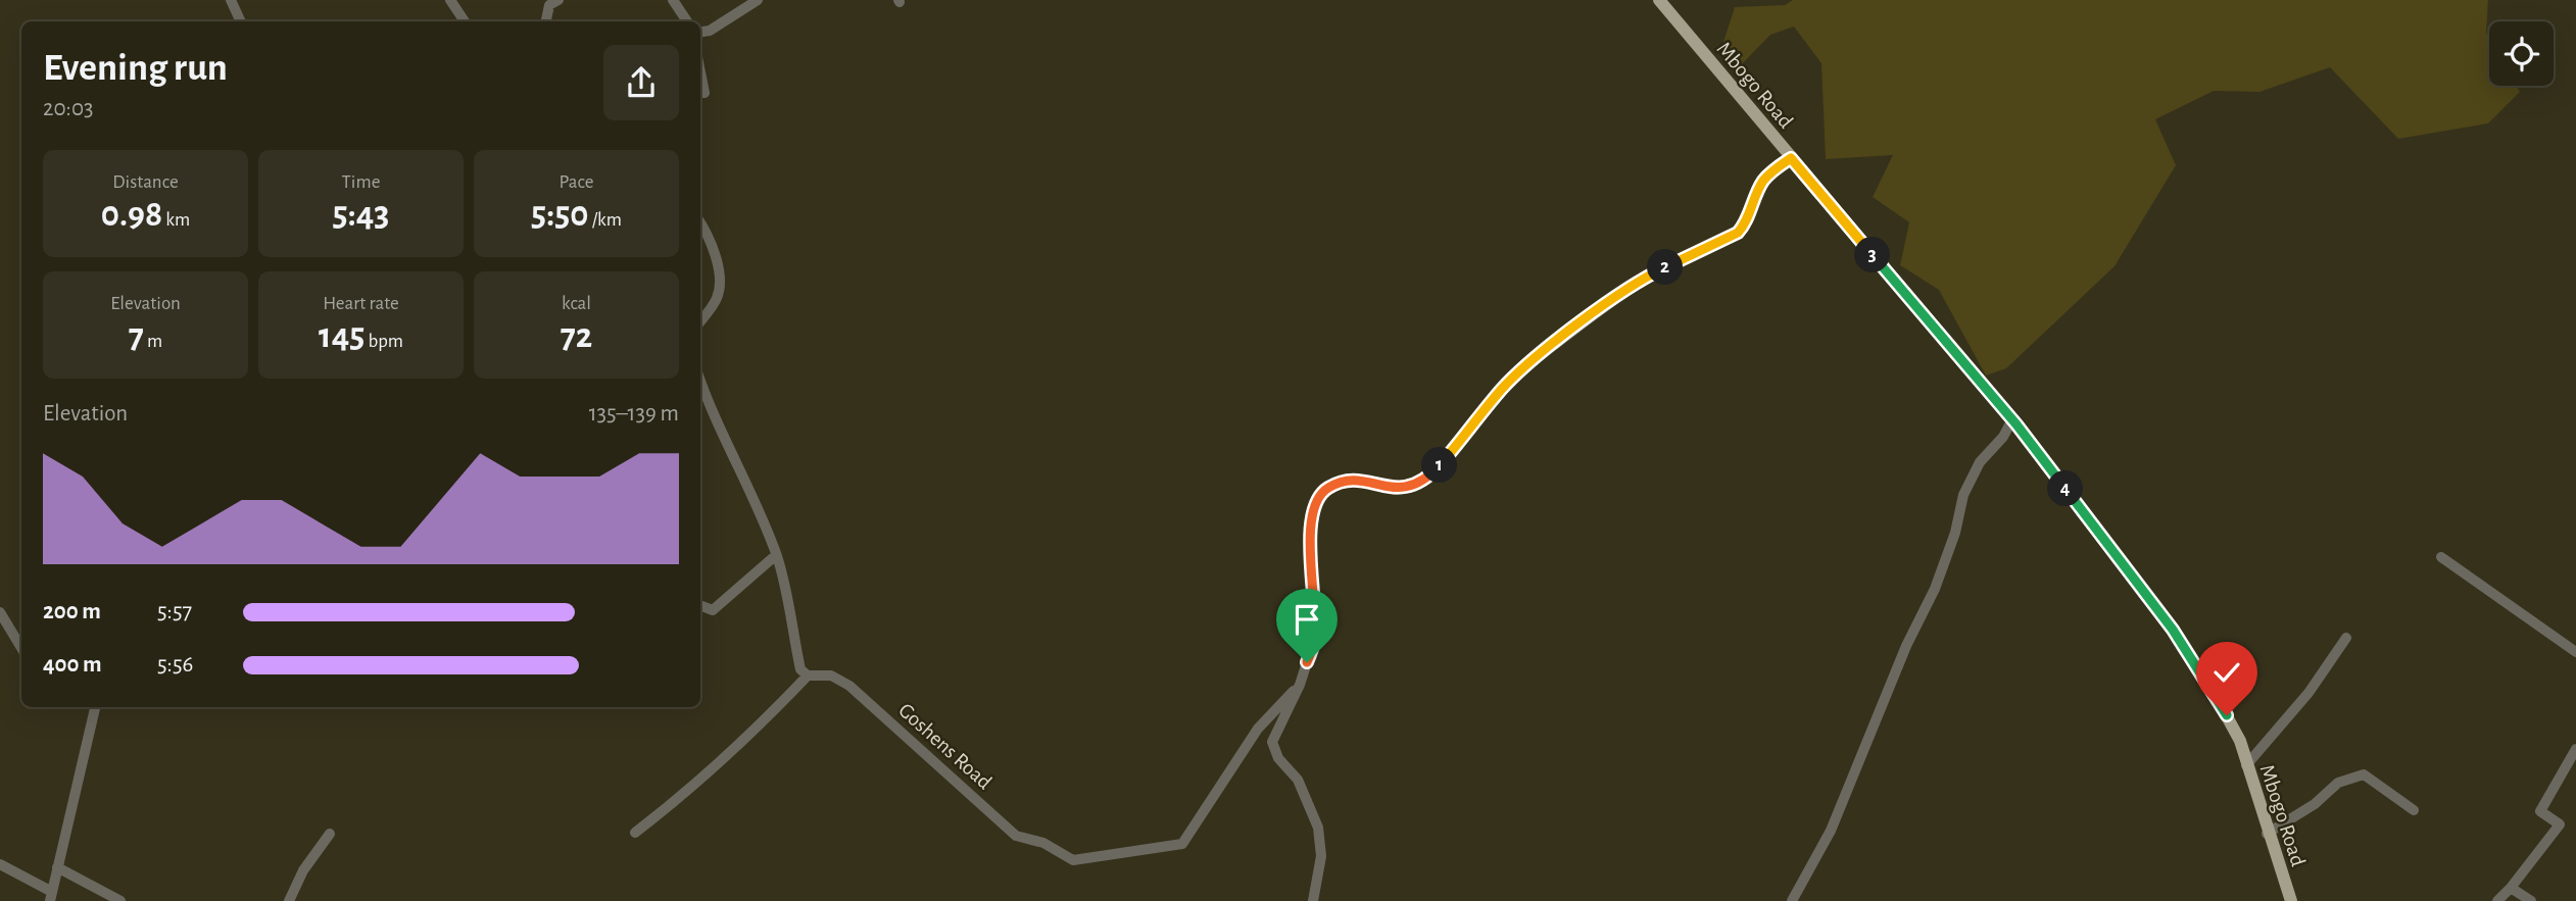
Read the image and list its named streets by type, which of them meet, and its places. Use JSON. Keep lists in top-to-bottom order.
{
  "streets": {
    "main road": ["Mbogo Road"],
    "street": ["Goshens Road"]
  },
  "page": {
    "heading": ["Evening run", "20:03"],
    "stats": [
      ["Distance", "0.98 km"],
      ["Time", "5:43"],
      ["Pace", "5:50 /km"],
      ["Elevation", "7 m"],
      ["Heart rate", "145 bpm"],
      ["kcal", "72"]
    ],
    "pins": [
      "3",
      "2",
      "1",
      "4"
    ],
    "chart": ["Elevation", "135–139 m"],
    "list": [
      {
        "name": "200 m",
        "note": "5:57"
      },
      {
        "name": "400 m",
        "note": "5:56"
      }
    ]
  }
}
